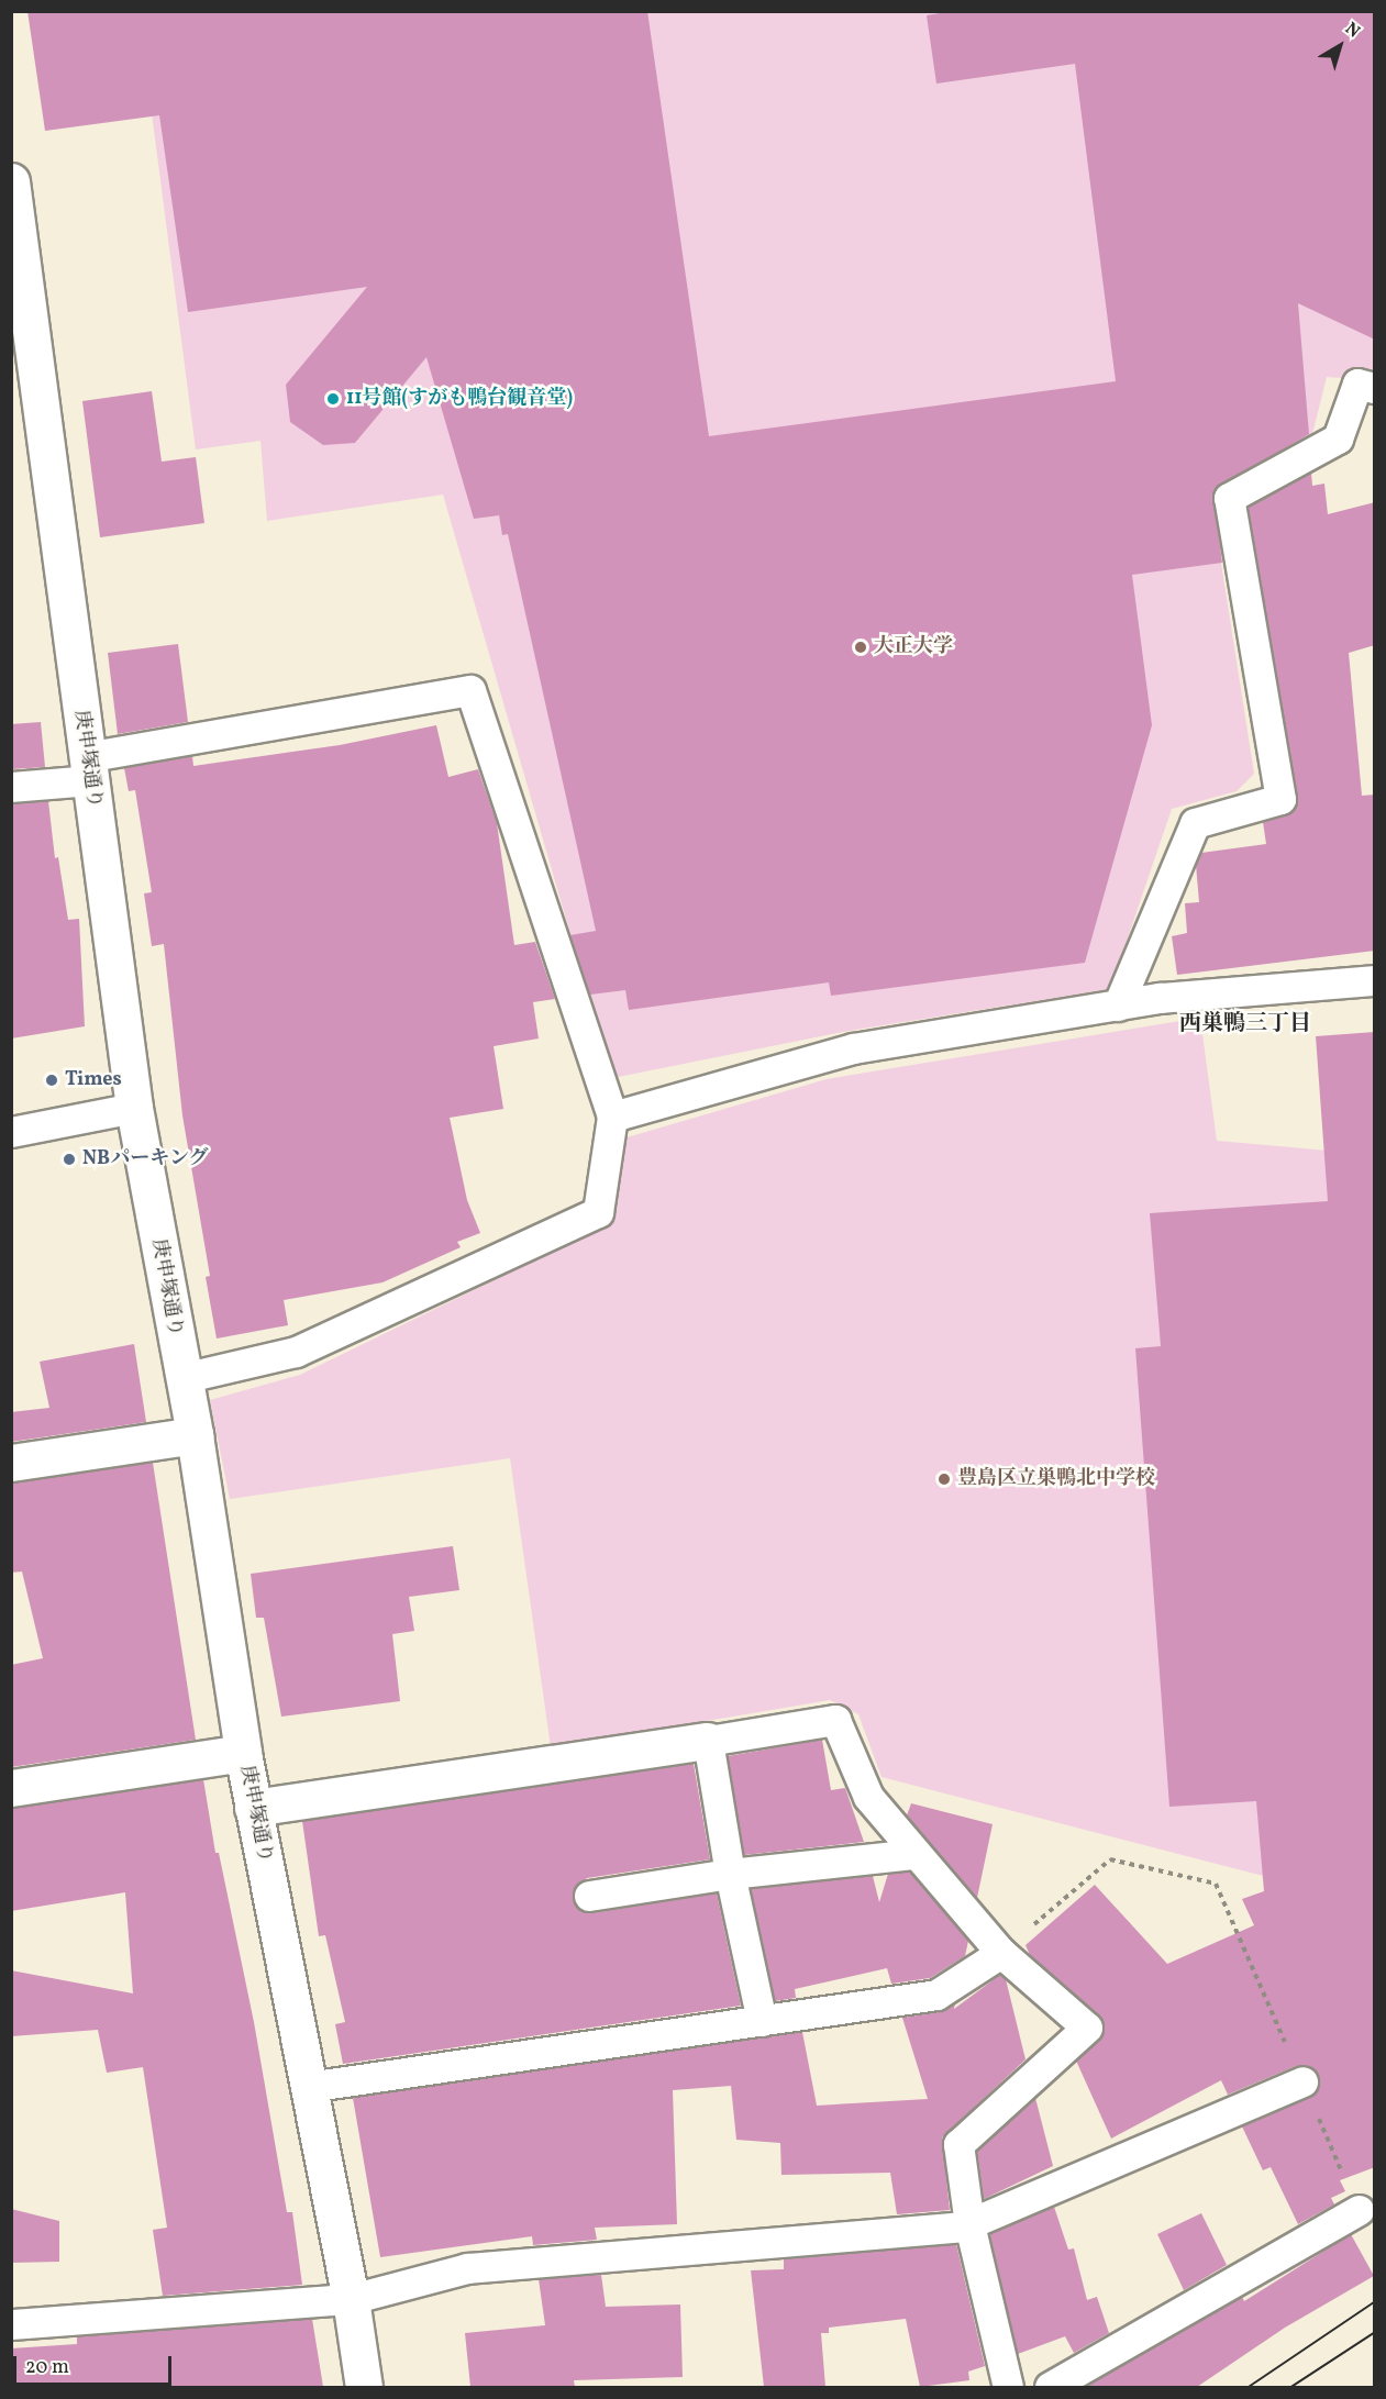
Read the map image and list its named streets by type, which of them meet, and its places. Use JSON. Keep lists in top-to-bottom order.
{
  "streets": {
    "street": ["庚申塚通り"]
  },
  "districts": ["西巣鴨三丁目"],
  "places": [
    "11号館(すがも鴨台観音堂)",
    "大正大学",
    "Times",
    "NBパーキング",
    "豊島区立巣鴨北中学校"
  ],
  "scale_bar": "20 m",
  "north": "top right"
}
